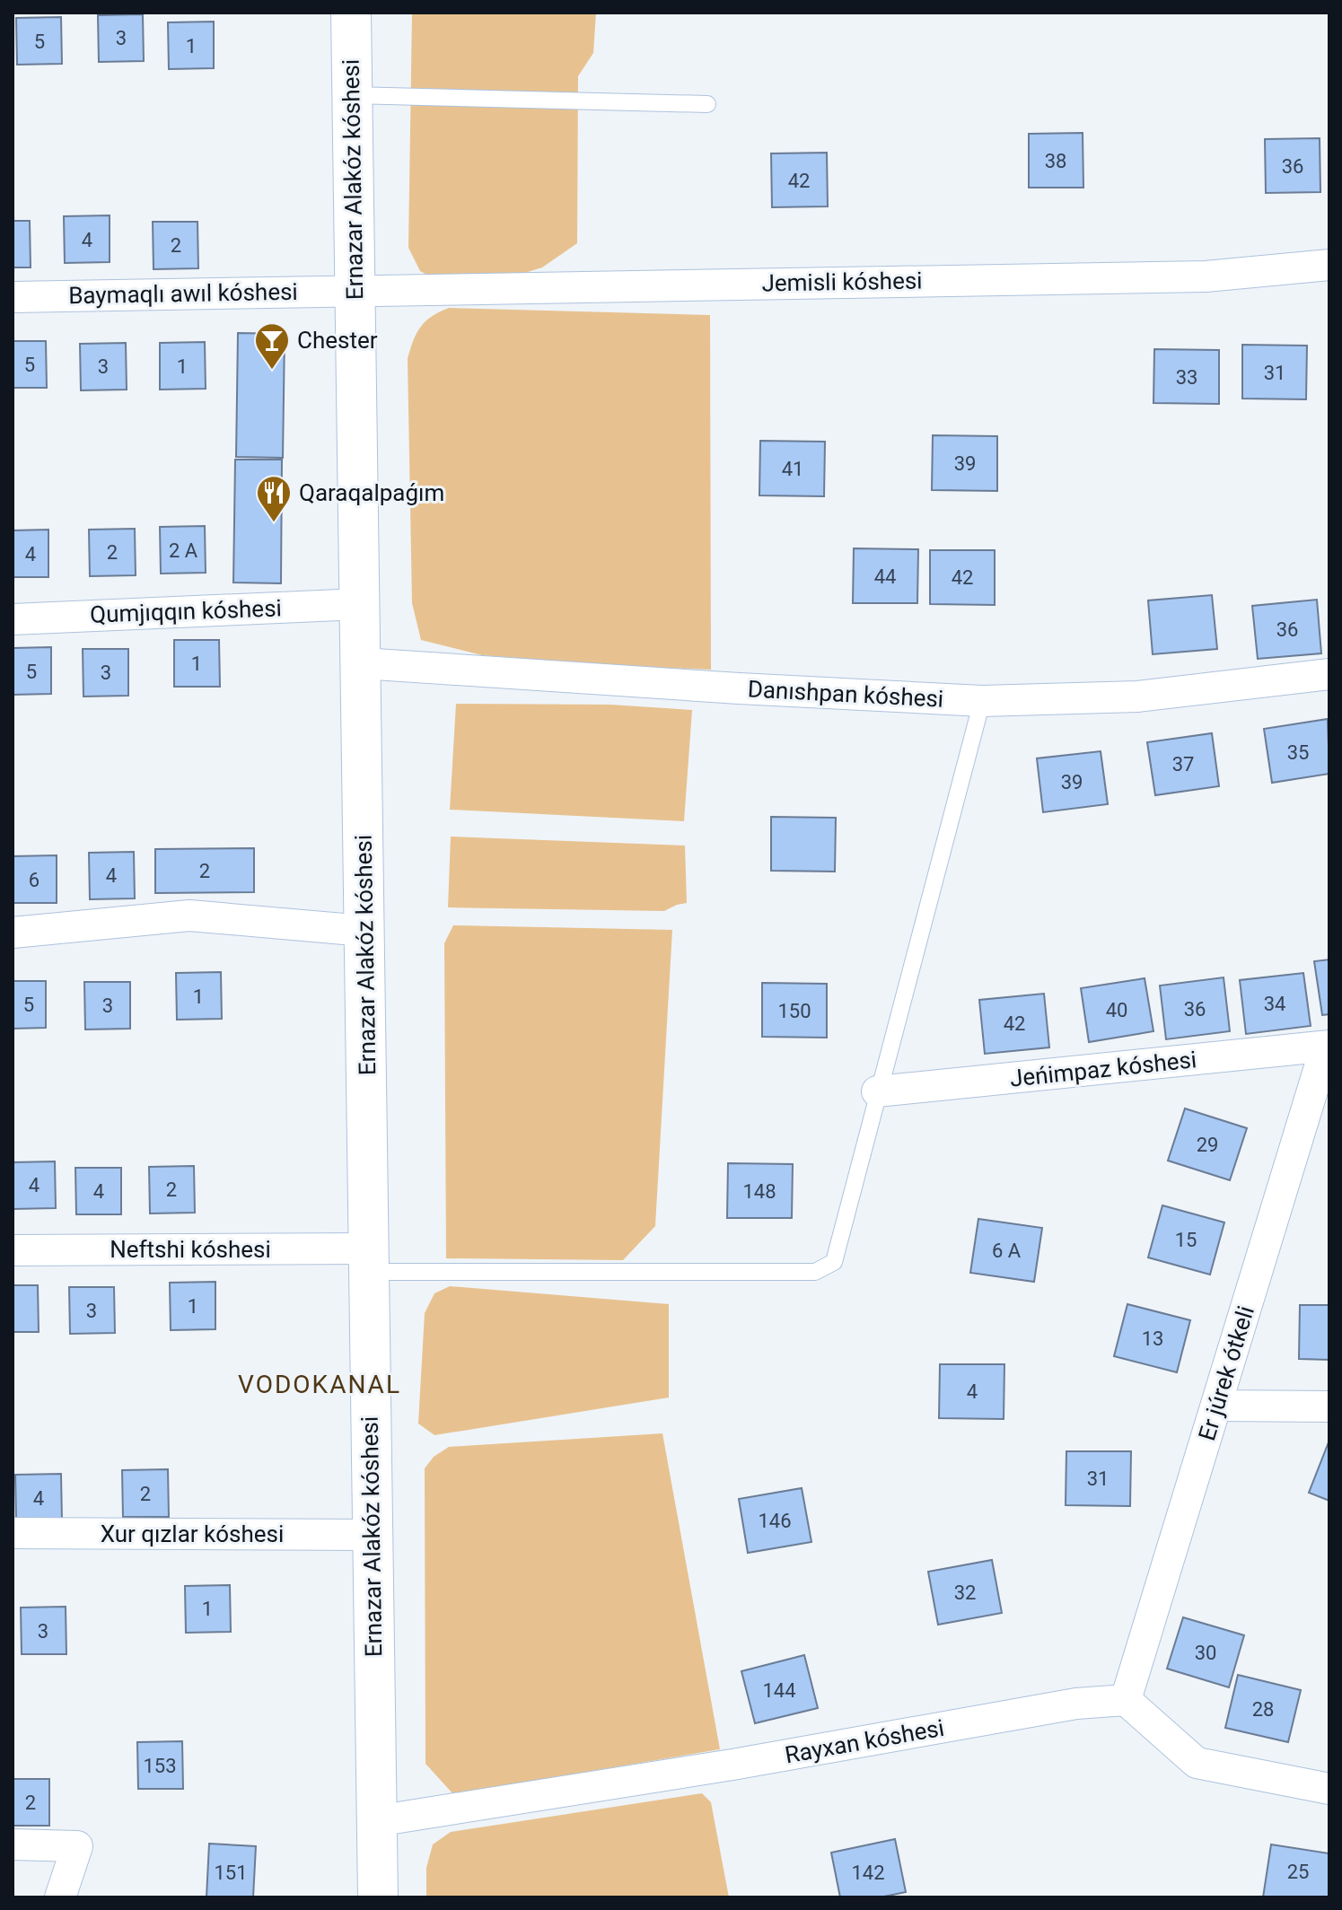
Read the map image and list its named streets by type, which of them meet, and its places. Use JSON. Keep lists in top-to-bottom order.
{
  "streets": {
    "main road": ["Ernazar Alakóz kóshesi"],
    "street": [
      "Jemisli kóshesi",
      "Baymaqlı awıl kóshesi",
      "Qumjıqqın kóshesi",
      "Danıshpan kóshesi",
      "Jeńimpaz kóshesi",
      "Neftshi kóshesi",
      "Er júrek ótkeli",
      "Xur qızlar kóshesi",
      "Rayxan kóshesi"
    ]
  },
  "crossings": [
    ["Ernazar Alakóz kóshesi", "Jemisli kóshesi"],
    ["Ernazar Alakóz kóshesi", "Baymaqlı awıl kóshesi"],
    ["Ernazar Alakóz kóshesi", "Qumjıqqın kóshesi"],
    ["Ernazar Alakóz kóshesi", "Danıshpan kóshesi"],
    ["Ernazar Alakóz kóshesi", "Neftshi kóshesi"],
    ["Ernazar Alakóz kóshesi", "Xur qızlar kóshesi"],
    ["Ernazar Alakóz kóshesi", "Rayxan kóshesi"],
    ["Jemisli kóshesi", "Baymaqlı awıl kóshesi"],
    ["Jeńimpaz kóshesi", "Er júrek ótkeli"],
    ["Er júrek ótkeli", "Rayxan kóshesi"]
  ],
  "districts": ["VODOKANAL"],
  "places": {
    "bar": ["Chester"],
    "restaurant": ["Qaraqalpaǵım"]
  },
  "house_numbers": [
    "3",
    "5",
    "1",
    "38",
    "36",
    "42",
    "4",
    "2",
    "5",
    "3",
    "1",
    "31",
    "33",
    "39",
    "41",
    "2 А",
    "2",
    "4",
    "44",
    "42",
    "36",
    "1",
    "5",
    "3",
    "35",
    "37",
    "39",
    "2",
    "4",
    "6",
    "1",
    "34",
    "5",
    "3",
    "36",
    "40",
    "150",
    "42",
    "29",
    "4",
    "2",
    "4",
    "148",
    "15",
    "6 А",
    "1",
    "3",
    "13",
    "4",
    "31",
    "2",
    "4",
    "146",
    "32",
    "1",
    "3",
    "30",
    "144",
    "28",
    "153",
    "2",
    "25",
    "151",
    "142"
  ]
}
